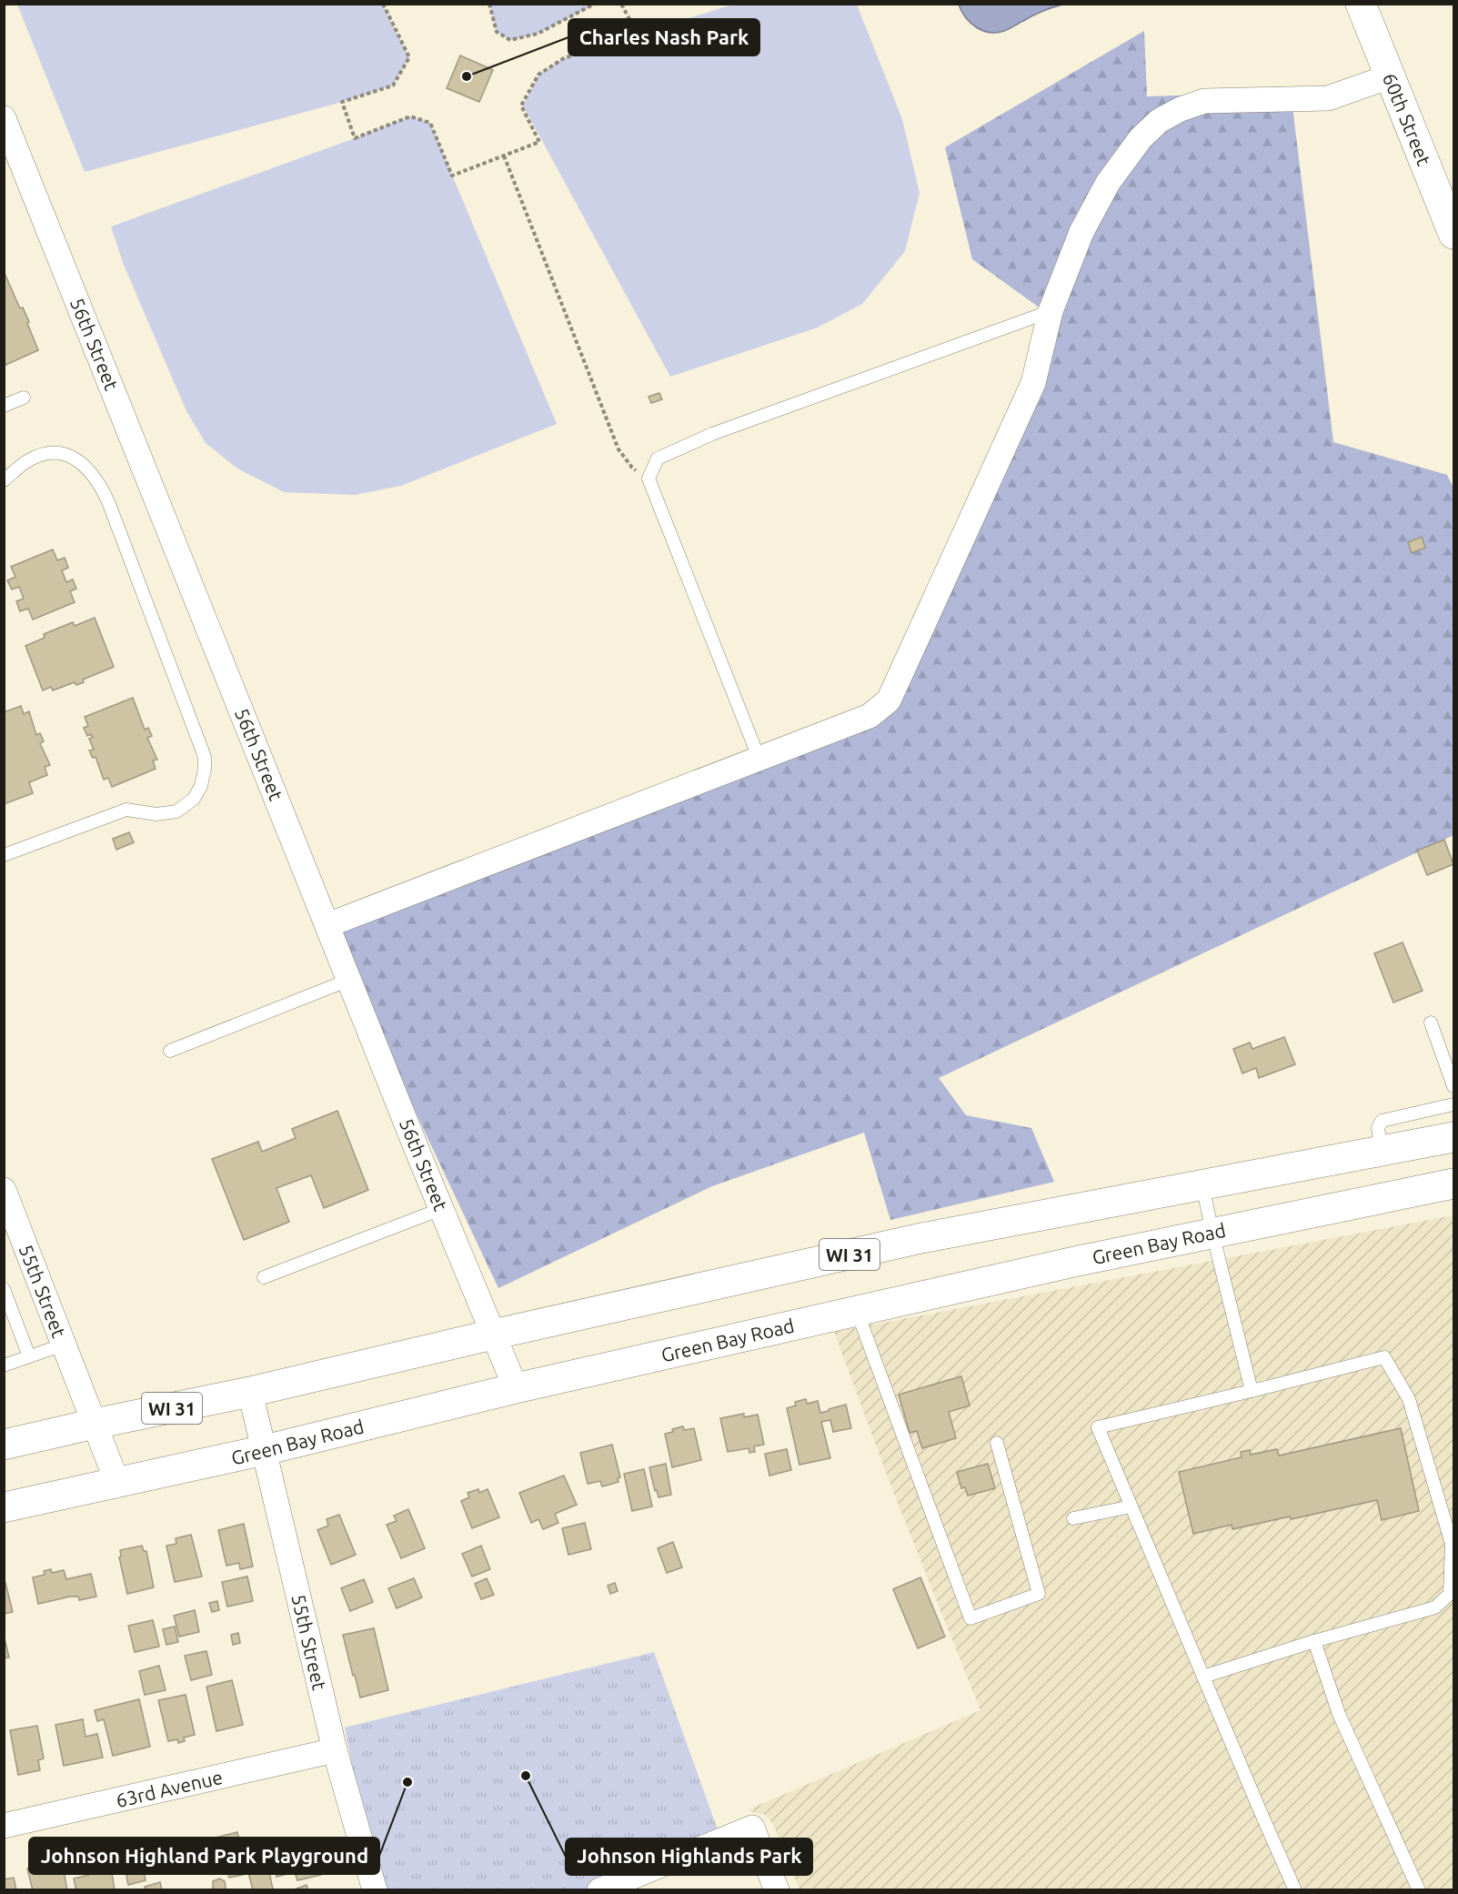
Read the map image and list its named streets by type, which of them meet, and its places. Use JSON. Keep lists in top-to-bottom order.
{
  "streets": {
    "main road": ["60th Street", "Green Bay Road", "WI 31"],
    "street": ["56th Street", "55th Street", "63rd Avenue"]
  },
  "crossings": [
    ["56th Street", "Green Bay Road"],
    ["56th Street", "WI 31"],
    ["Green Bay Road", "55th Street"],
    ["WI 31", "55th Street"],
    ["55th Street", "63rd Avenue"]
  ],
  "places": ["Charles Nash Park", "Johnson Highlands Park", "Johnson Highland Park Playground"]
}
